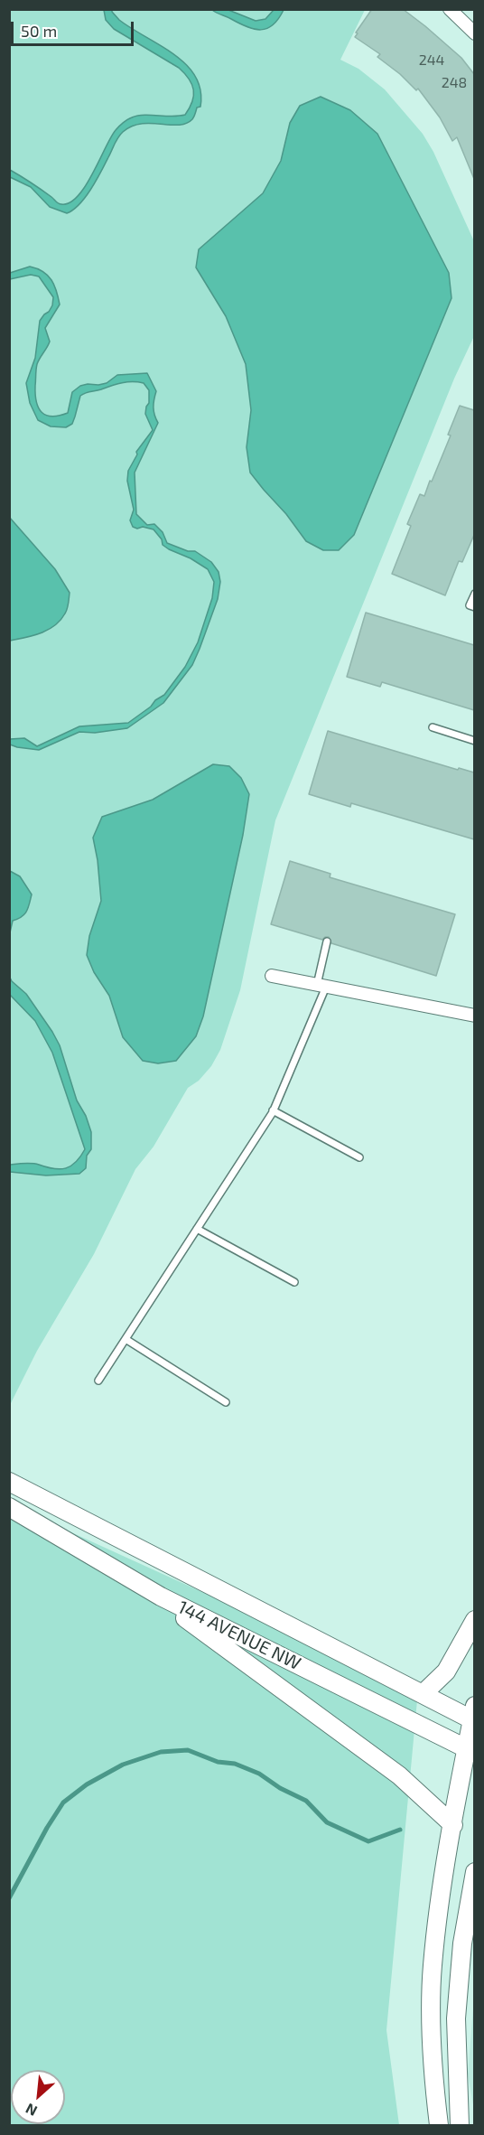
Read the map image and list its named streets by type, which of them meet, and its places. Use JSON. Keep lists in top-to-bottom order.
{
  "streets": {
    "main road": ["144 AVENUE NW"]
  },
  "house_numbers": ["244", "248"],
  "scale_bar": "50 m",
  "north": "bottom left"
}
